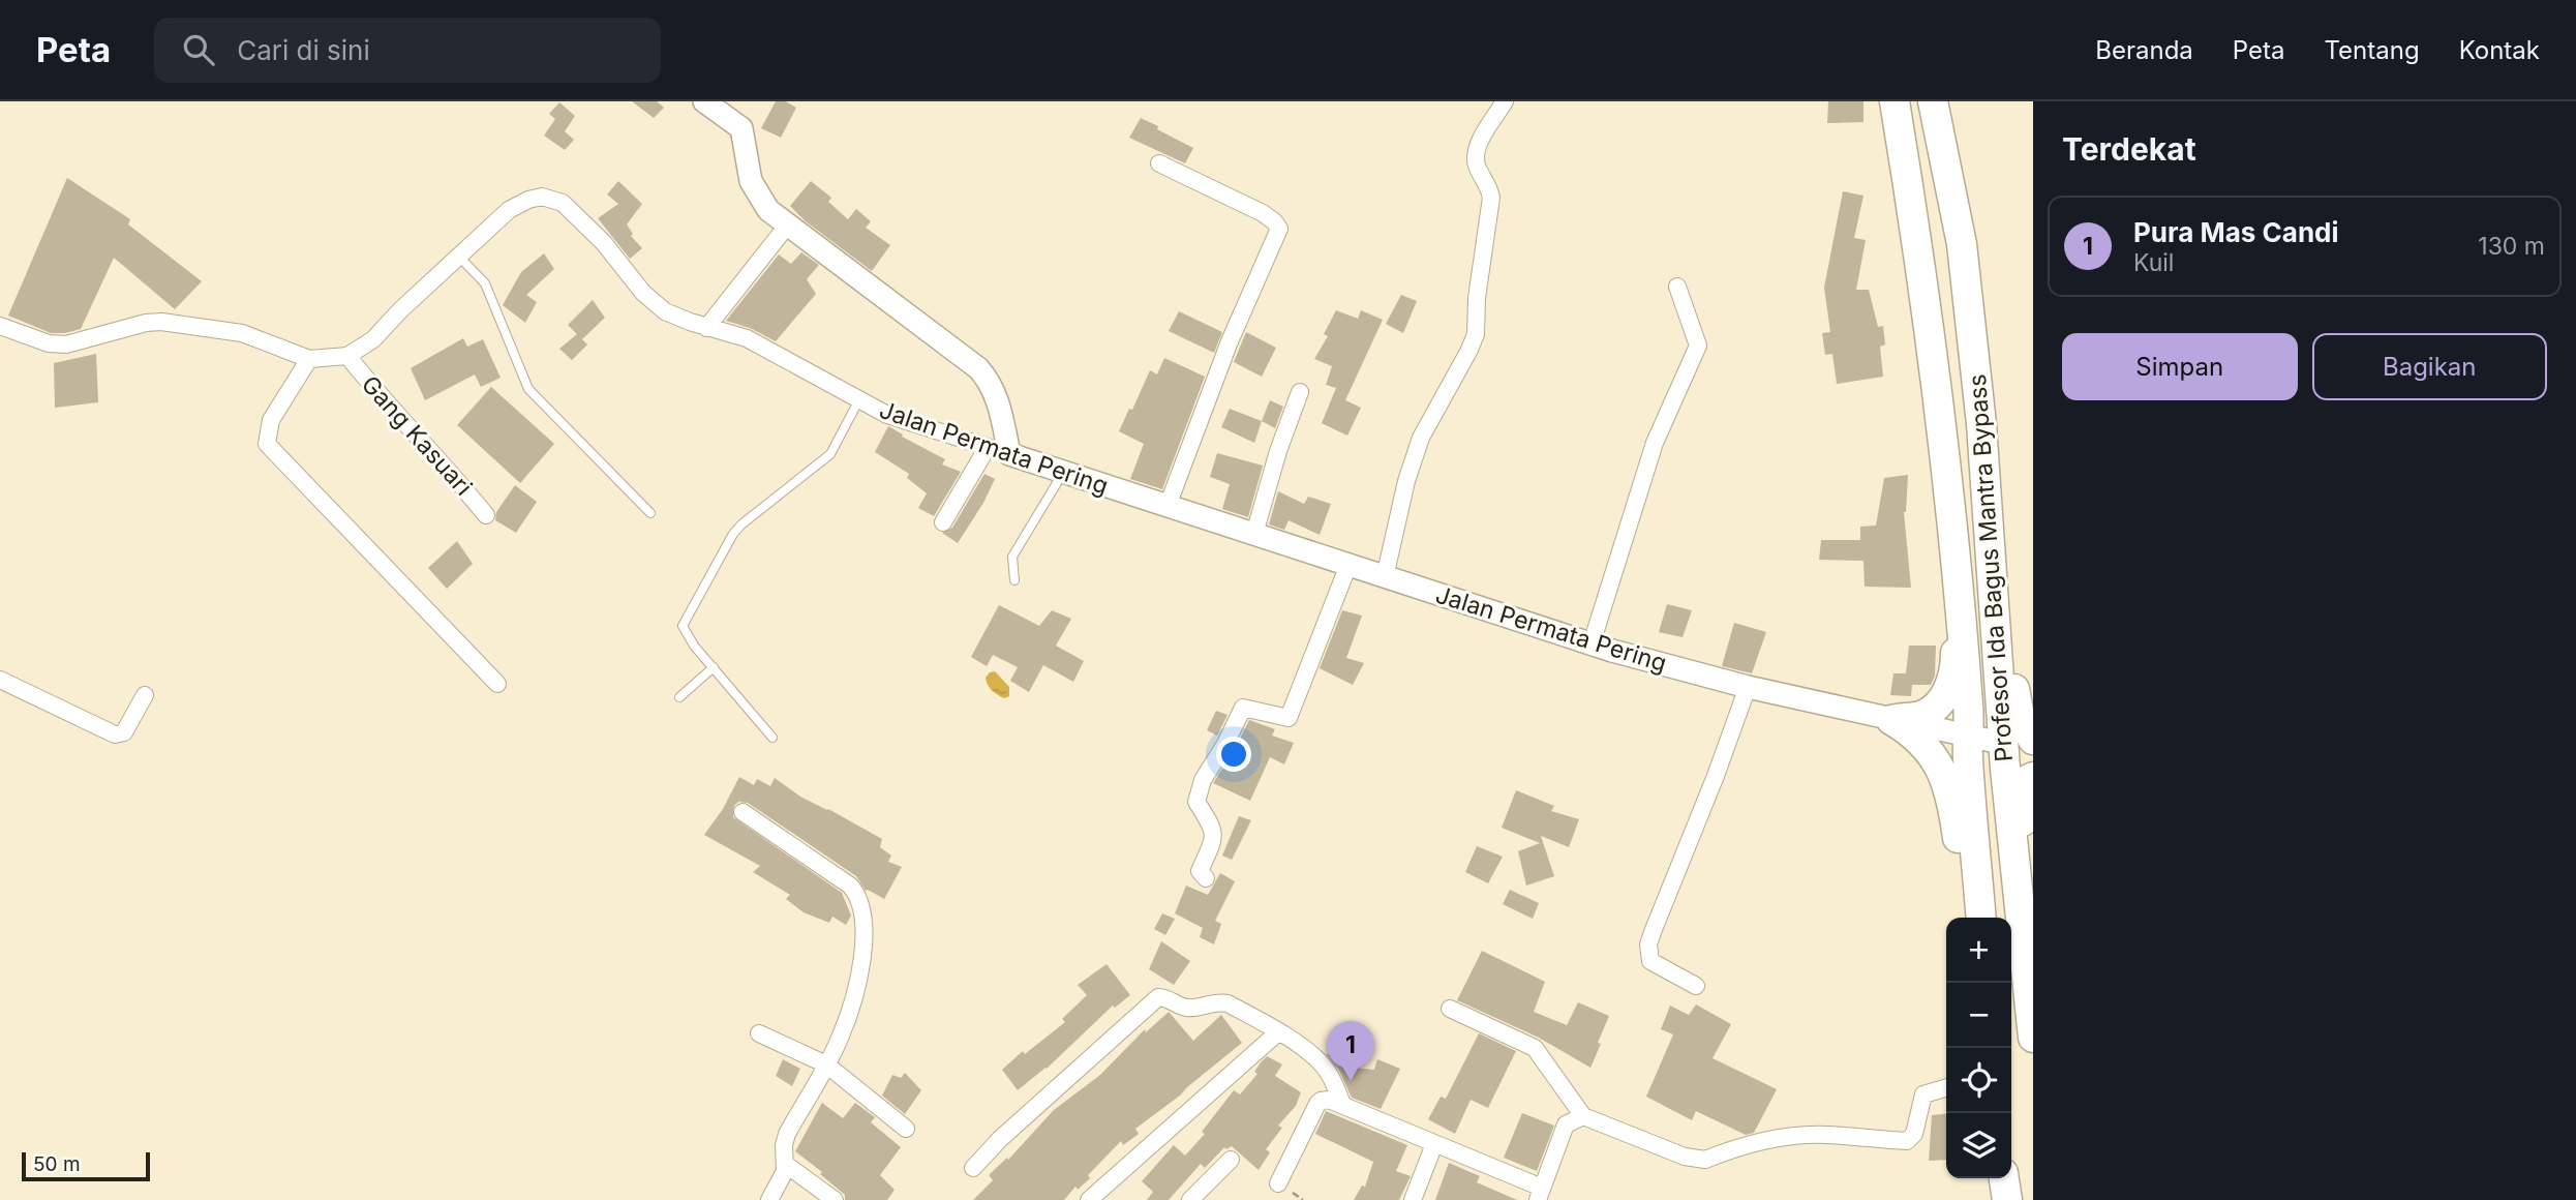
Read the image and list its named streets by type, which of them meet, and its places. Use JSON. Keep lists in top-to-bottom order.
{
  "streets": {
    "highway": ["Profesor Ida Bagus Mantra Bypass"],
    "street": ["Gang Kasuari", "Jalan Permata Pering"]
  },
  "crossings": [
    ["Gang Kasuari", "Jalan Permata Pering"],
    ["Jalan Permata Pering", "Profesor Ida Bagus Mantra Bypass"]
  ],
  "scale_bar": "50 m",
  "page": {
    "header": "Peta",
    "search": "Cari di sini",
    "nav": [
      "Beranda",
      "Peta",
      "Tentang",
      "Kontak"
    ],
    "heading": "Terdekat",
    "list": [
      {
        "mark": "1",
        "name": "Pura Mas Candi",
        "note": "Kuil",
        "value": "130 m"
      }
    ],
    "buttons": ["Simpan", "Bagikan"],
    "map_buttons": ["+", "−"],
    "pins": "1",
    "scale": "50 m"
  }
}
